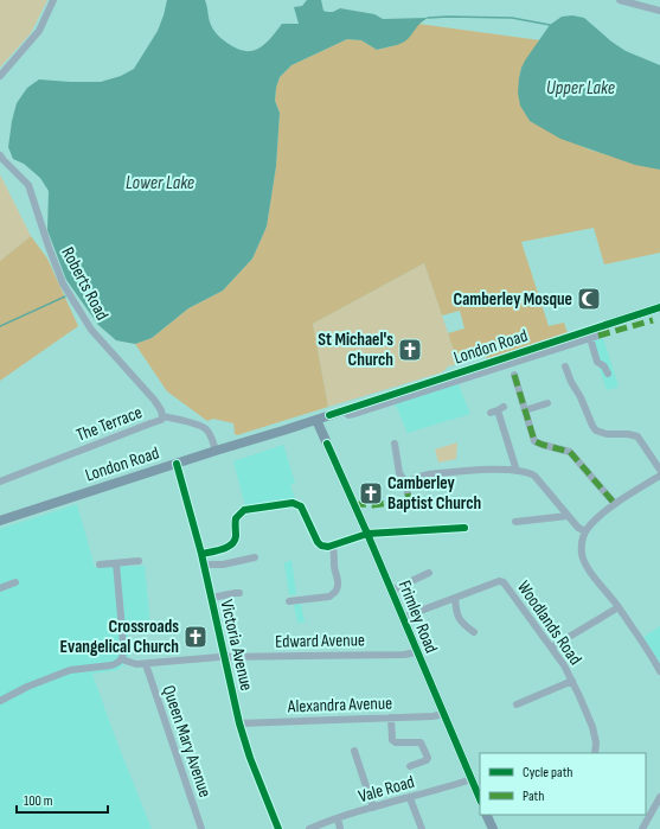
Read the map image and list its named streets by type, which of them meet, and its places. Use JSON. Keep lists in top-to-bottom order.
{
  "streets": {
    "main road": ["London Road", "Frimley Road"],
    "street": [
      "Roberts Road",
      "The Terrace",
      "Woodlands Road",
      "Edward Avenue",
      "Victoria Avenue",
      "Alexandra Avenue",
      "Queen Mary Avenue",
      "Vale Road"
    ]
  },
  "crossings": [
    ["Roberts Road", "The Terrace"],
    ["London Road", "The Terrace"],
    ["London Road", "Frimley Road"],
    ["London Road", "Victoria Avenue"],
    ["Frimley Road", "Woodlands Road"],
    ["Frimley Road", "Edward Avenue"],
    ["Frimley Road", "Alexandra Avenue"],
    ["Frimley Road", "Vale Road"],
    ["Edward Avenue", "Victoria Avenue"],
    ["Edward Avenue", "Queen Mary Avenue"],
    ["Victoria Avenue", "Alexandra Avenue"],
    ["Victoria Avenue", "Queen Mary Avenue"]
  ],
  "water": ["Upper Lake", "Lower Lake"],
  "places": {
    "mosque": ["Camberley Mosque"],
    "church": ["St Michael's Church", "Camberley Baptist Church", "Crossroads Evangelical Church"]
  },
  "legend": ["Cycle path", "Path"],
  "scale_bar": "100 m"
}
